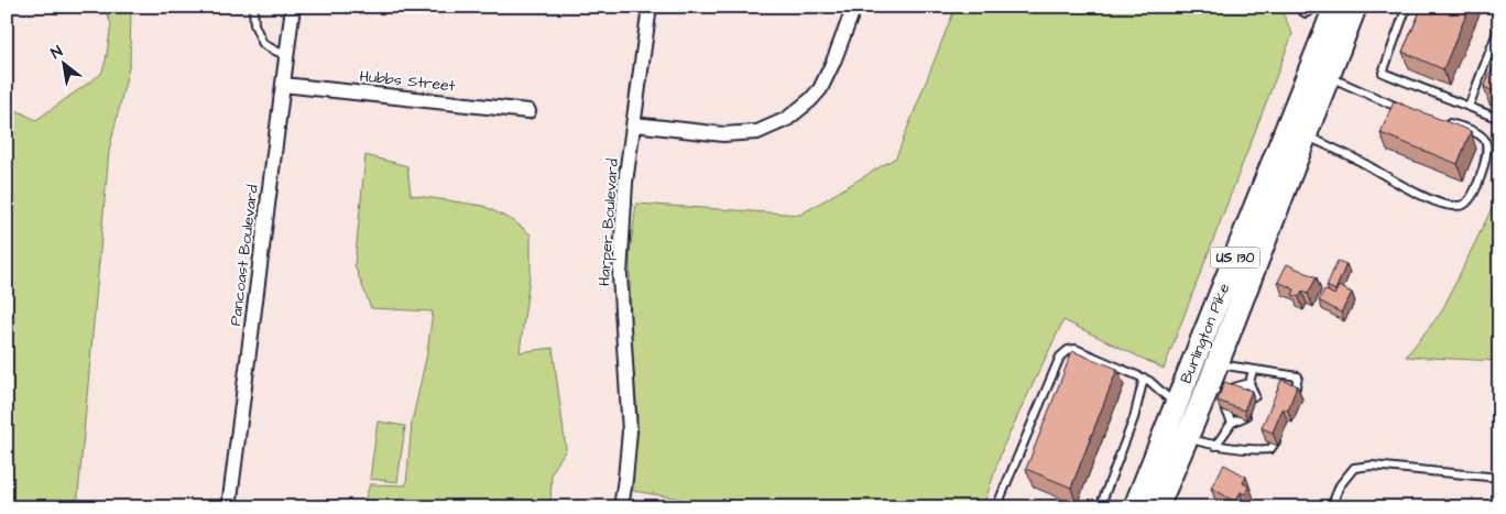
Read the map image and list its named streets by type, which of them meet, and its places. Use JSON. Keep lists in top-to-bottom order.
{
  "streets": {
    "highway": ["US 130", "Burlington Pike"],
    "street": ["Hubbs Street", "Harper Boulevard", "Pancoast Boulevard"]
  },
  "crossings": [
    ["Hubbs Street", "Pancoast Boulevard"]
  ],
  "north": "top left"
}
